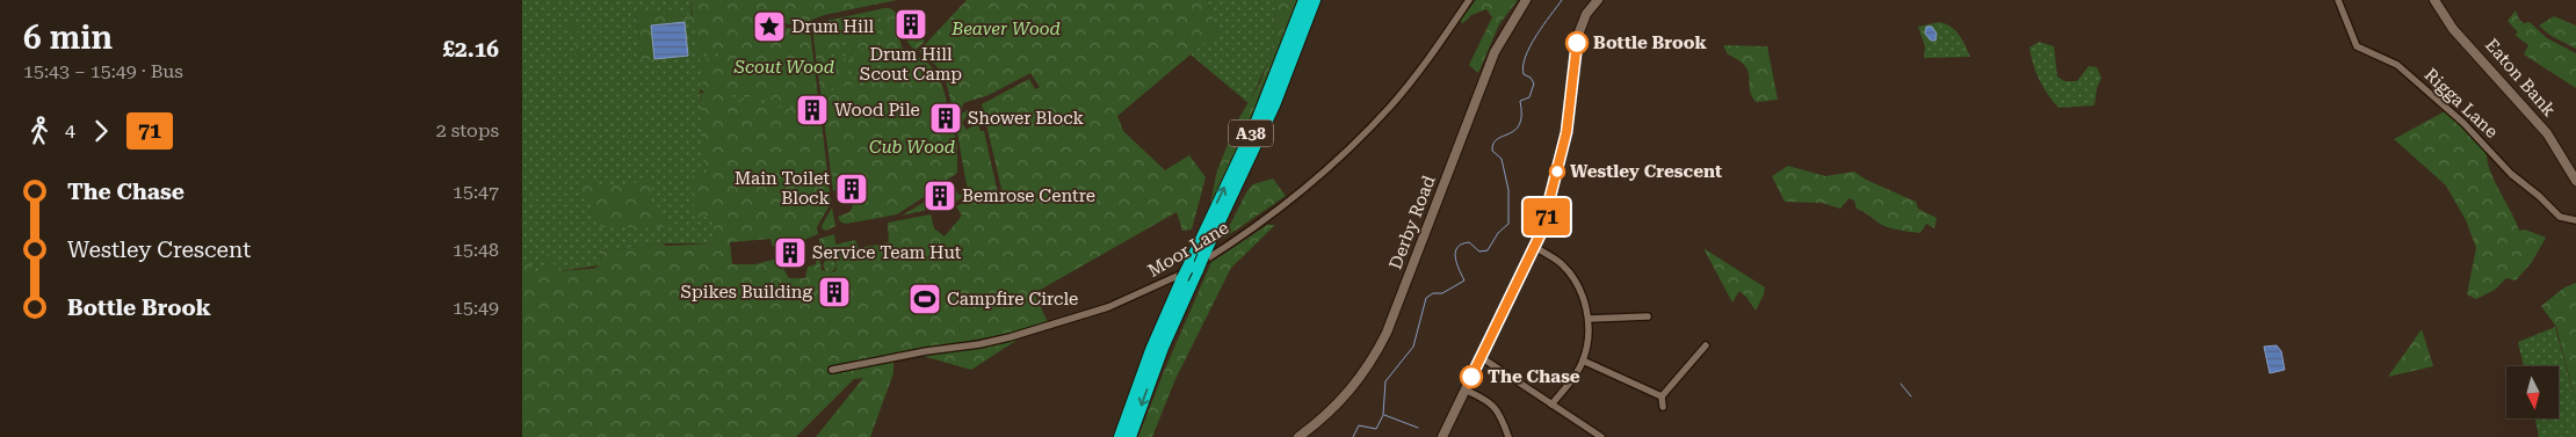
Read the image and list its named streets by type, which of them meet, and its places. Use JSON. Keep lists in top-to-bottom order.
{
  "streets": {
    "highway": ["A38"],
    "street": [
      "Eaton Bank",
      "Rigga Lane",
      "Derby Road",
      "Moor Lane"
    ]
  },
  "parks": ["Beaver Wood", "Scout Wood", "Cub Wood"],
  "places": {
    "building": [
      "Drum Hill Scout Camp",
      "Wood Pile",
      "Shower Block",
      "Main Toilet Block",
      "Bemrose Centre",
      "Service Team Hut",
      "Spikes Building"
    ],
    "place": ["Drum Hill"],
    "other": ["Bottle Brook", "Westley Crescent", "The Chase"],
    "sports": ["Campfire Circle"]
  },
  "lines": ["bus line 71"],
  "north": "bottom",
  "page": {
    "heading": ["6 min", "15:43 – 15:49 · Bus", "£2.16"],
    "on_map": "71",
    "legs": ["4", "71", "2 stops"],
    "list": [
      {
        "name": "The Chase",
        "value": "15:47"
      },
      {
        "name": "Westley Crescent",
        "value": "15:48"
      },
      {
        "name": "Bottle Brook",
        "value": "15:49"
      }
    ]
  }
}
